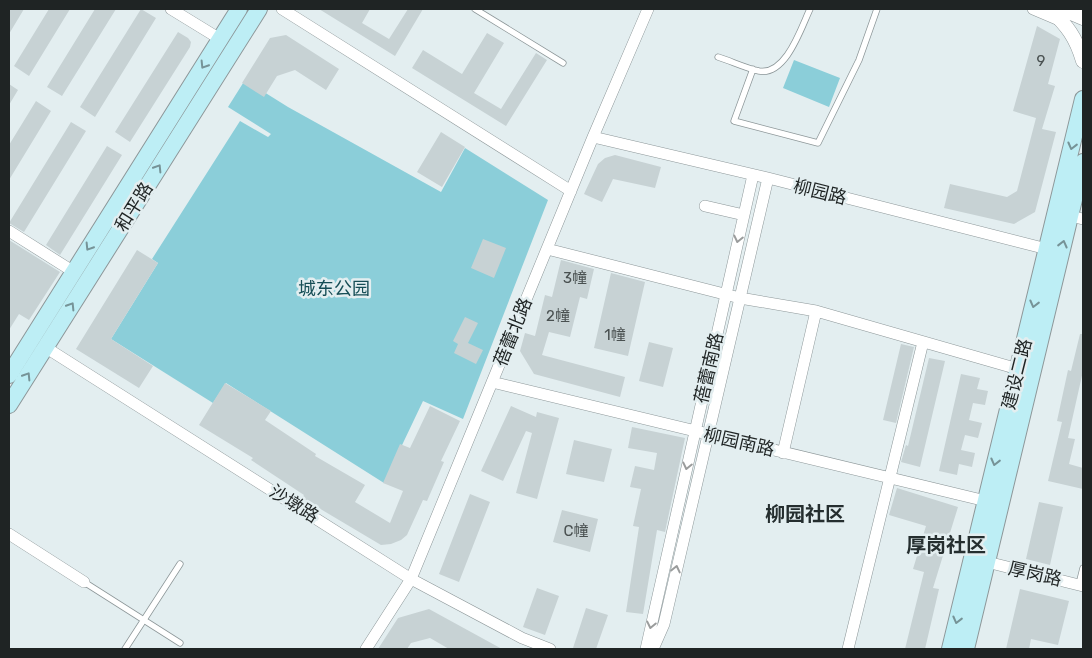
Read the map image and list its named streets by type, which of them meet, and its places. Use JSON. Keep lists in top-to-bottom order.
{
  "streets": {
    "main road": ["和平路", "建设二路"],
    "street": [
      "柳园路",
      "蓓蕾北路",
      "蓓蕾南路",
      "柳园南路",
      "沙墩路",
      "厚岗路"
    ]
  },
  "crossings": [
    ["柳园路", "蓓蕾北路"],
    ["柳园路", "蓓蕾南路"],
    ["柳园路", "建设二路"],
    ["和平路", "沙墩路"],
    ["蓓蕾北路", "柳园南路"],
    ["蓓蕾北路", "沙墩路"],
    ["蓓蕾南路", "柳园南路"],
    ["建设二路", "柳园南路"],
    ["建设二路", "厚岗路"]
  ],
  "districts": ["柳园社区", "厚岗社区"],
  "parks": ["城东公园"],
  "house_numbers": [
    "9",
    "3幢",
    "2幢",
    "1幢",
    "C幢"
  ]
}
